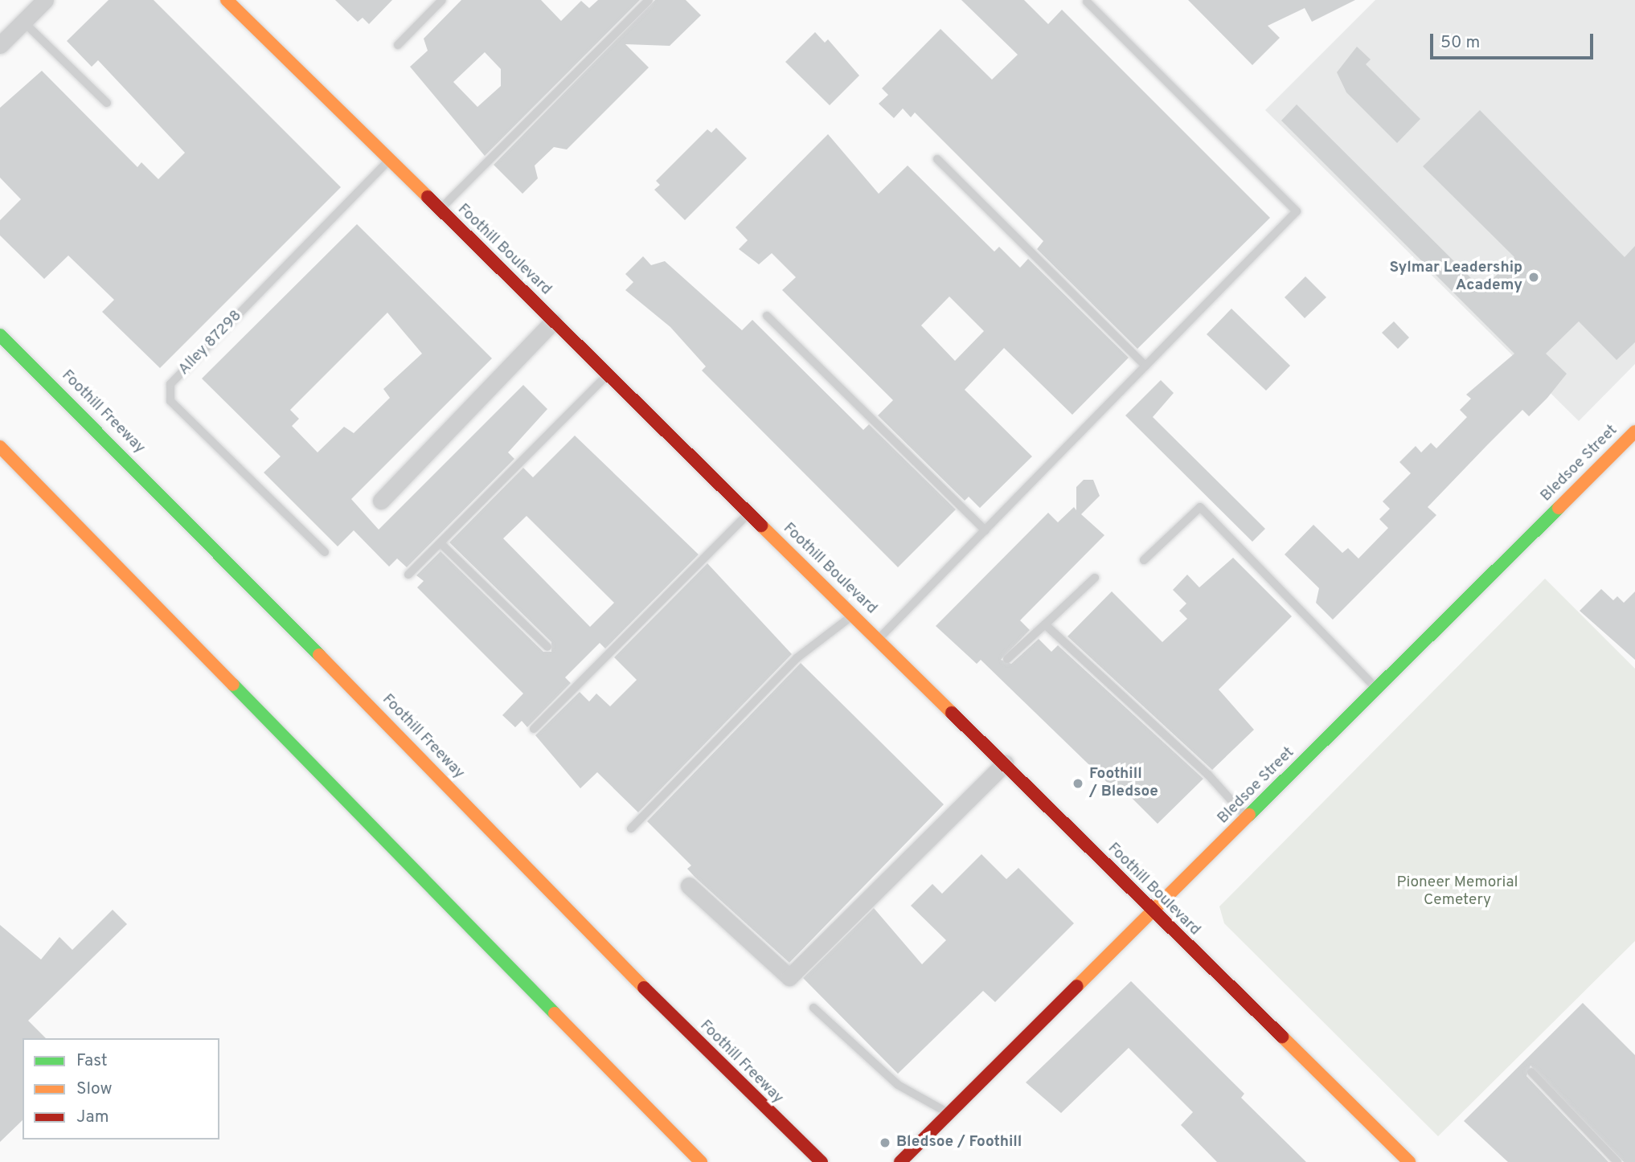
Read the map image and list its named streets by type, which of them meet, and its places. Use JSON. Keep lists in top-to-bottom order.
{
  "streets": {
    "main road": ["Foothill Boulevard", "Foothill Freeway", "Bledsoe Street"],
    "lane": ["Alley 87298"]
  },
  "crossings": [
    ["Foothill Boulevard", "Alley 87298"],
    ["Foothill Boulevard", "Bledsoe Street"]
  ],
  "parks": ["Pioneer Memorial Cemetery"],
  "places": ["Sylmar Leadership Academy", "Foothill / Bledsoe", "Bledsoe / Foothill"],
  "legend": ["Fast", "Slow", "Jam"],
  "scale_bar": "50 m"
}
